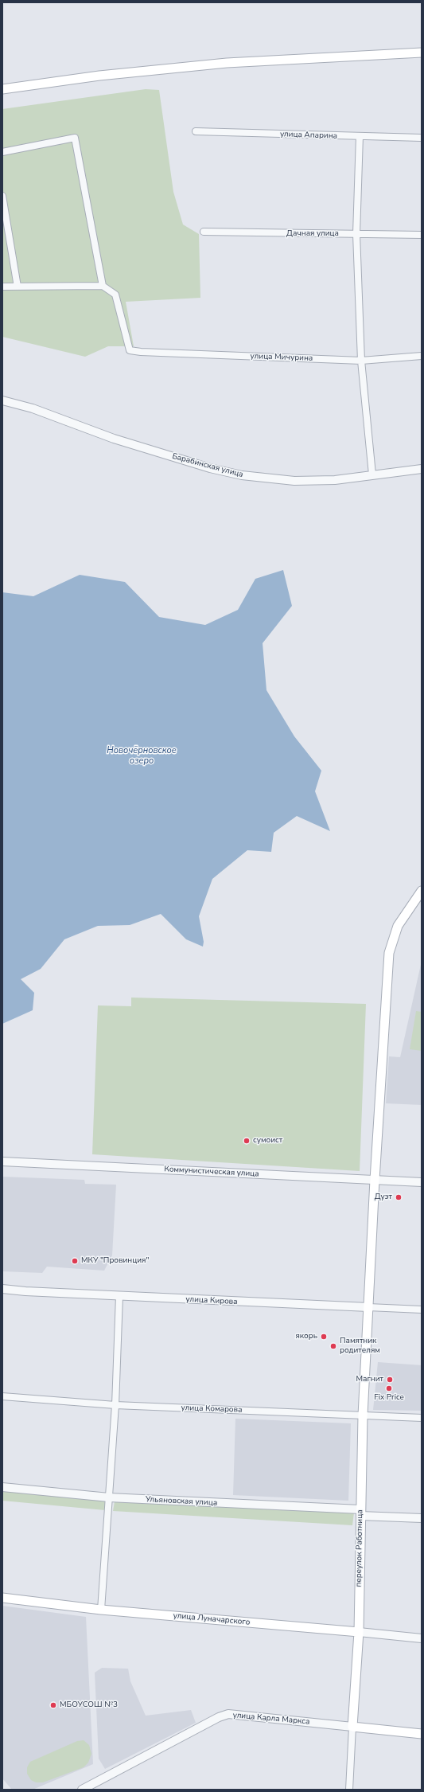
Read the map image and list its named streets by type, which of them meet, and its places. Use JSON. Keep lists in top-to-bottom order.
{
  "streets": {
    "main road": ["переулок Работница", "улица Луначарского", "улица Карла Маркса"],
    "street": [
      "улица Апарина",
      "Дачная улица",
      "улица Мичурина",
      "Барабинская улица",
      "Коммунистическая улица",
      "улица Кирова",
      "улица Комарова",
      "Ульяновская улица"
    ]
  },
  "crossings": [
    ["Коммунистическая улица", "переулок Работница"],
    ["улица Кирова", "переулок Работница"],
    ["улица Комарова", "переулок Работница"],
    ["Ульяновская улица", "переулок Работница"],
    ["переулок Работница", "улица Луначарского"],
    ["переулок Работница", "улица Карла Маркса"]
  ],
  "water": ["Новочёрновское озеро"],
  "places": [
    "сумоист",
    "Дуэт",
    "МКУ \"Провинция\"",
    "якорь",
    "Памятник родителям",
    "Магнит",
    "Fix Price",
    "МБОУСОШ №3"
  ]
}
